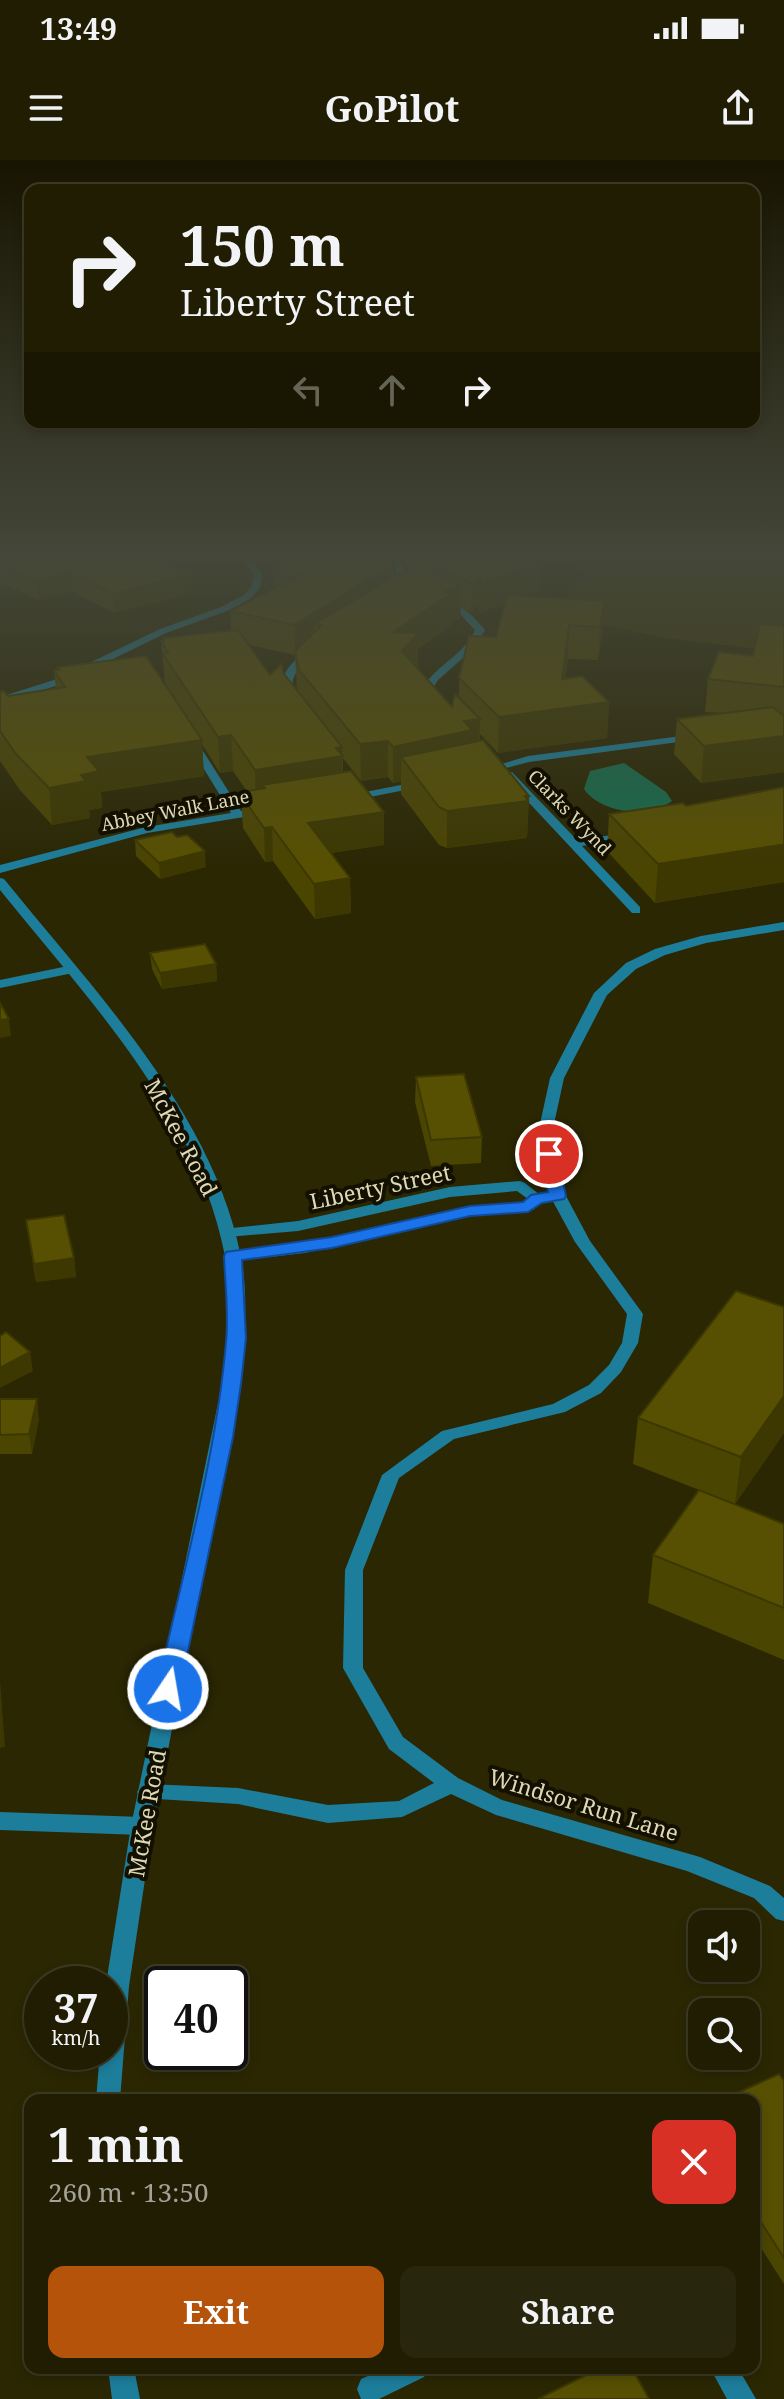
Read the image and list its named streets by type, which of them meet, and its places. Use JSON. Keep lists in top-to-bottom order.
{
  "streets": {
    "street": [
      "Abbey Walk Lane",
      "Clarks Wynd",
      "McKee Road",
      "Liberty Street",
      "Windsor Run Lane"
    ]
  },
  "crossings": [
    ["McKee Road", "Liberty Street"],
    ["Liberty Street", "Windsor Run Lane"]
  ],
  "page": {
    "status": "13:49",
    "header": "GoPilot",
    "turn": ["150 m", "Liberty Street"],
    "speed": "37 km/h",
    "limit": "40",
    "heading": ["1 min", "260 m · 13:50"],
    "buttons": ["Exit", "Share"]
  }
}
